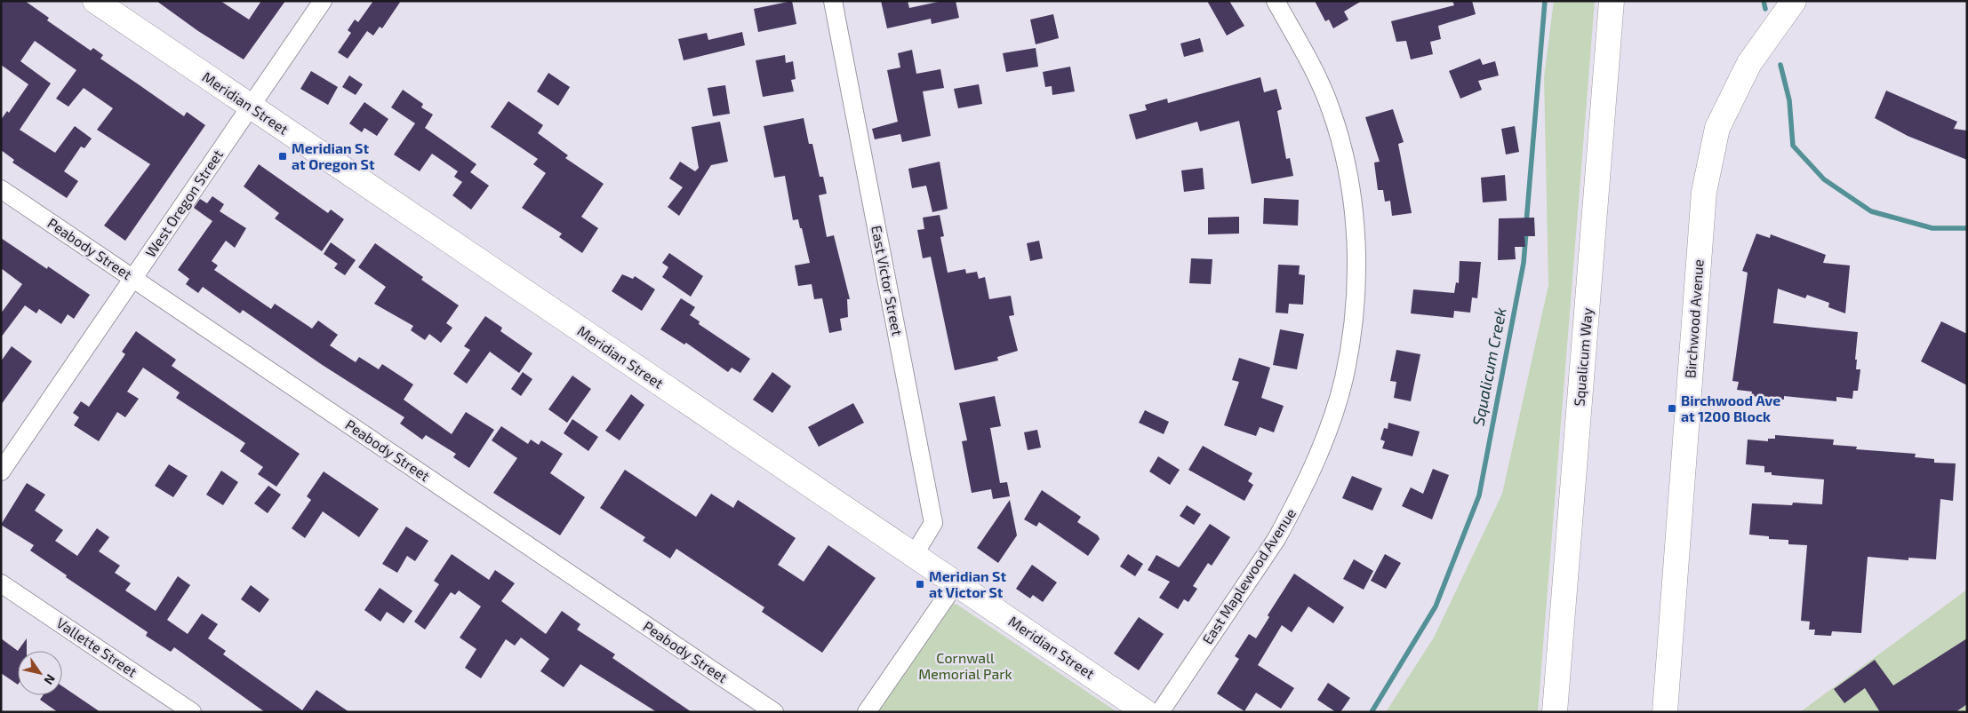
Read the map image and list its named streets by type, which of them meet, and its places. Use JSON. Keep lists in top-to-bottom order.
{
  "streets": {
    "street": [
      "Meridian Street",
      "West Oregon Street",
      "Peabody Street",
      "East Victor Street",
      "Birchwood Avenue",
      "Squalicum Way",
      "East Maplewood Avenue",
      "Vallette Street"
    ]
  },
  "crossings": [
    ["Meridian Street", "West Oregon Street"],
    ["Meridian Street", "East Victor Street"],
    ["West Oregon Street", "Peabody Street"]
  ],
  "water": ["Squalicum Creek"],
  "parks": ["Cornwall Memorial Park"],
  "places": {
    "transit": ["Meridian St at Oregon St", "Birchwood Ave at 1200 Block", "Meridian St at Victor St"]
  },
  "north": "bottom right"
}
